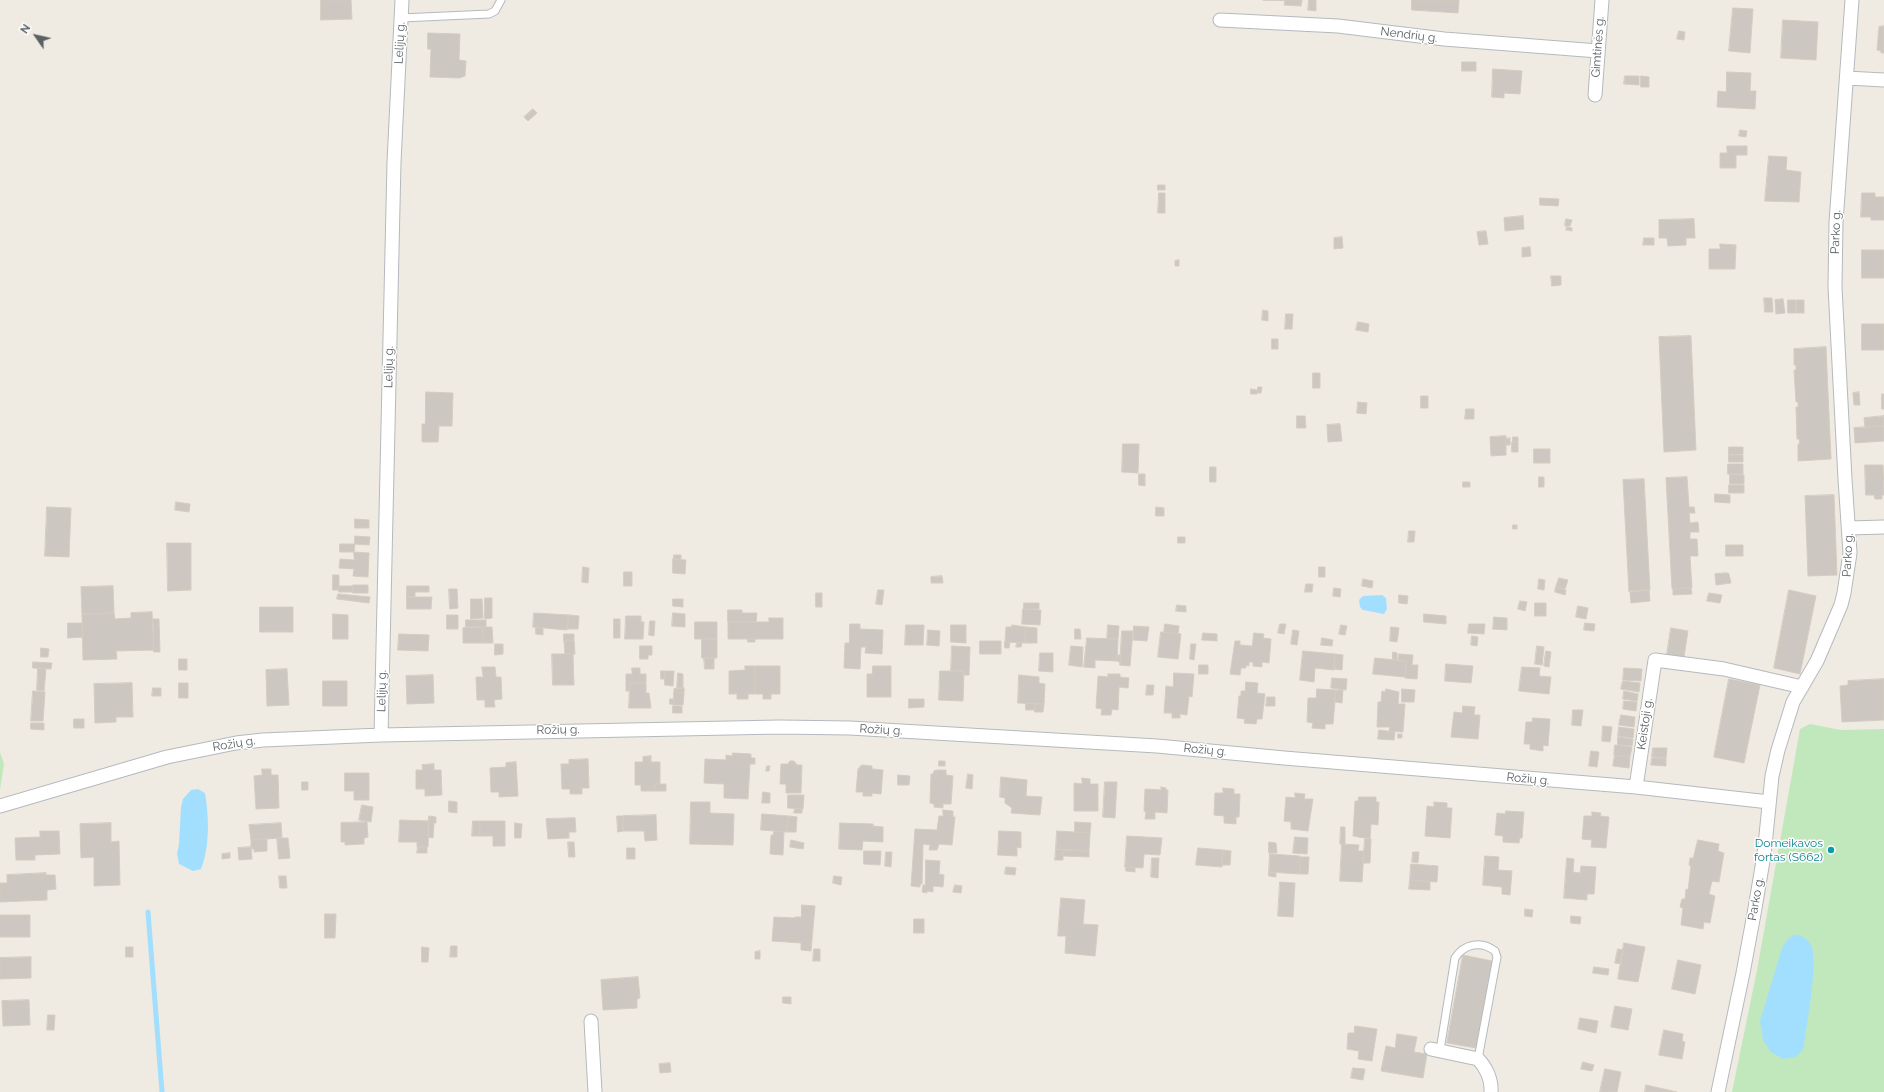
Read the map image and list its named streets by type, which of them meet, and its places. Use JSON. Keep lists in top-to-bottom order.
{
  "streets": {
    "street": [
      "Nendrių g.",
      "Lelijų g.",
      "Gimtinės g.",
      "Parko g.",
      "Keistoji g.",
      "Rožių g."
    ]
  },
  "crossings": [
    ["Nendrių g.", "Gimtinės g."],
    ["Lelijų g.", "Rožių g."],
    ["Parko g.", "Keistoji g."],
    ["Parko g.", "Rožių g."],
    ["Keistoji g.", "Rožių g."]
  ],
  "places": ["Domeikavos fortas (S662)"],
  "north": "top left"
}
